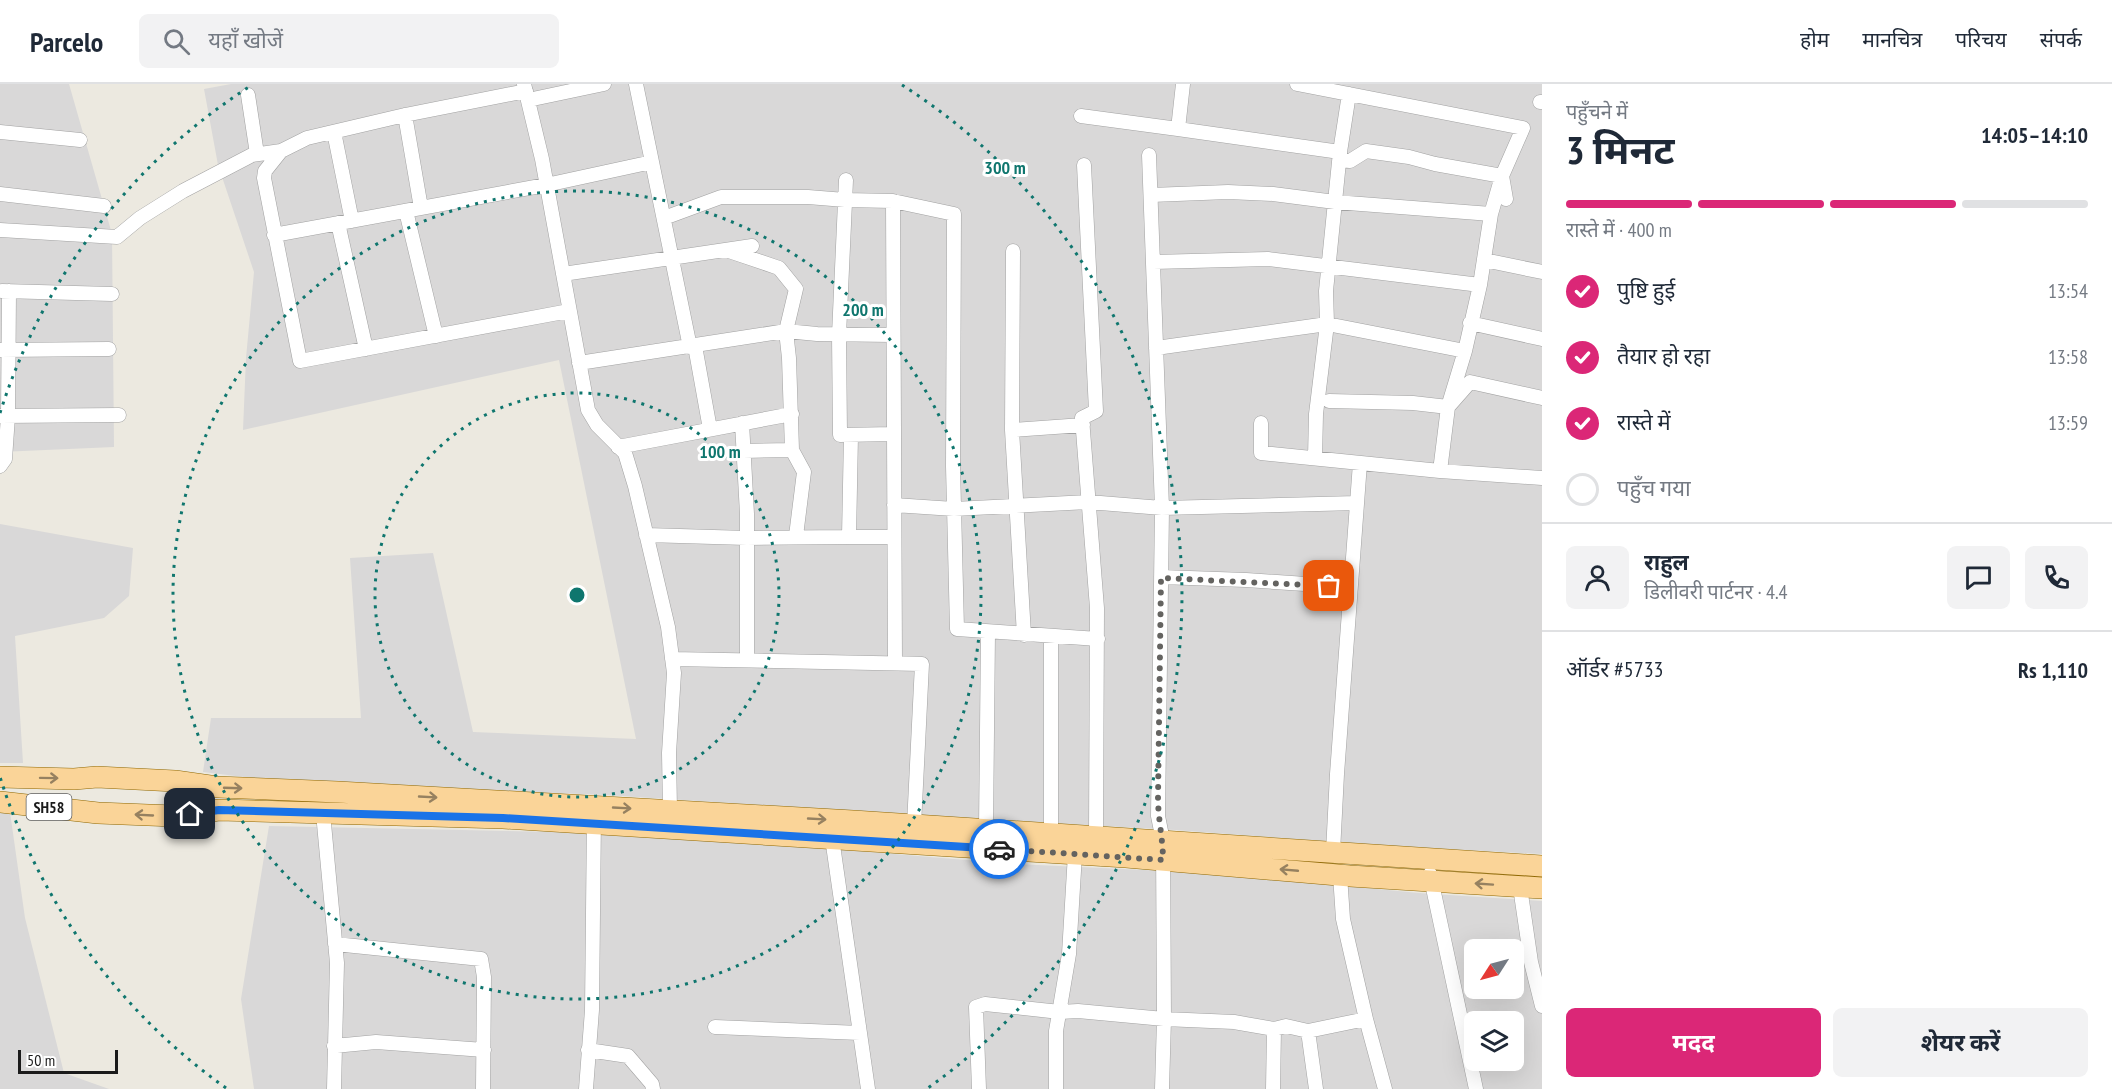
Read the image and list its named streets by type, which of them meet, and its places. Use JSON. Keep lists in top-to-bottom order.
{
  "streets": {
    "main road": ["SH58"]
  },
  "scale_bar": "50 m",
  "north": "bottom left",
  "page": {
    "header": "Parcelo",
    "search": "यहाँ खोजें",
    "nav": [
      "होम",
      "मानचित्र",
      "परिचय",
      "संपर्क"
    ],
    "heading": ["3 मिनट", "पहुँचने में", "14:05–14:10"],
    "panel": [
      "राहुल",
      "डिलीवरी पार्टनर · 4.4",
      "ऑर्डर #5733",
      "Rs 1,110"
    ],
    "bar": "रास्ते में · 400 m",
    "list": [
      ["पुष्टि हुई", "13:54"],
      ["तैयार हो रहा", "13:58"],
      ["रास्ते में", "13:59"],
      "पहुँच गया"
    ],
    "buttons": ["मदद", "शेयर करें"],
    "scale": "50 m"
  },
  "rings": ["300 m", "200 m", "100 m"]
}
